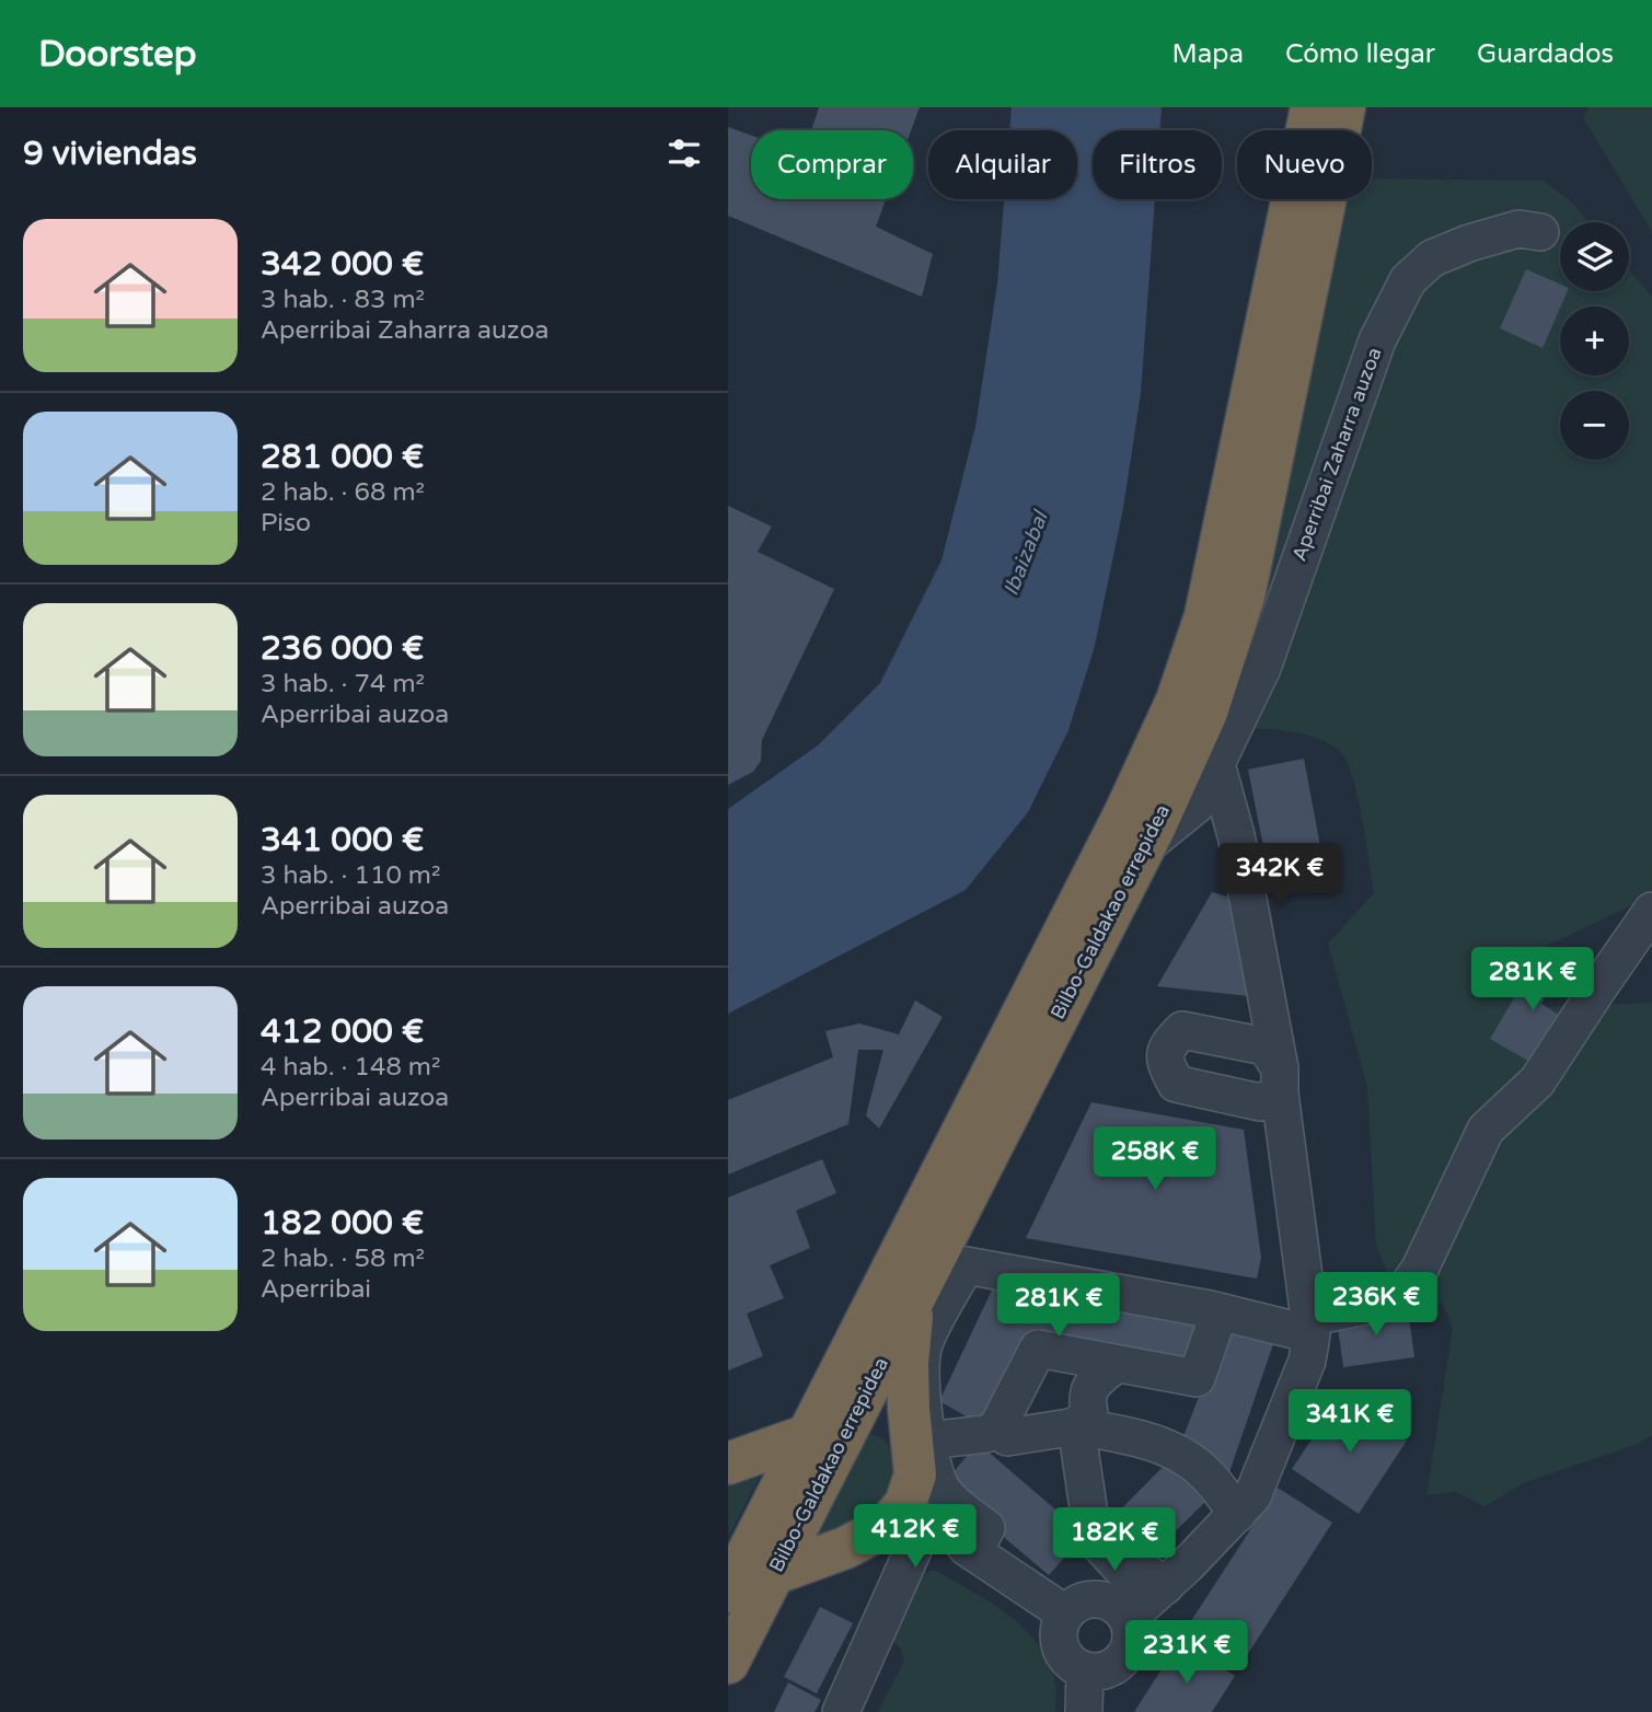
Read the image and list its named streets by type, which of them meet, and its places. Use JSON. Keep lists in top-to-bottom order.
{
  "streets": {
    "highway": ["Bilbo-Galdakao errepidea"],
    "street": ["Aperribai Zaharra auzoa"]
  },
  "crossings": [
    ["Aperribai Zaharra auzoa", "Bilbo-Galdakao errepidea"]
  ],
  "water": ["Ibaizabal"],
  "page": {
    "header": "Doorstep",
    "nav": ["Mapa", "Cómo llegar", "Guardados"],
    "heading": "9 viviendas",
    "chip": [
      "Comprar",
      "Alquilar",
      "Filtros",
      "Nuevo"
    ],
    "list": [
      {
        "name": "342 000 €",
        "note": "3 hab. · 83 m² · Aperribai Zaharra auzoa"
      },
      {
        "name": "281 000 €",
        "note": "2 hab. · 68 m² · Piso"
      },
      {
        "name": "236 000 €",
        "note": "3 hab. · 74 m² · Aperribai auzoa"
      },
      {
        "name": "341 000 €",
        "note": "3 hab. · 110 m² · Aperribai auzoa"
      },
      {
        "name": "412 000 €",
        "note": "4 hab. · 148 m² · Aperribai auzoa"
      },
      {
        "name": "182 000 €",
        "note": "2 hab. · 58 m² · Aperribai"
      }
    ],
    "map_buttons": ["+", "−"],
    "price": [
      "342K €",
      "281K €",
      "258K €",
      "236K €",
      "281K €",
      "341K €",
      "412K €",
      "182K €",
      "231K €"
    ]
  }
}
